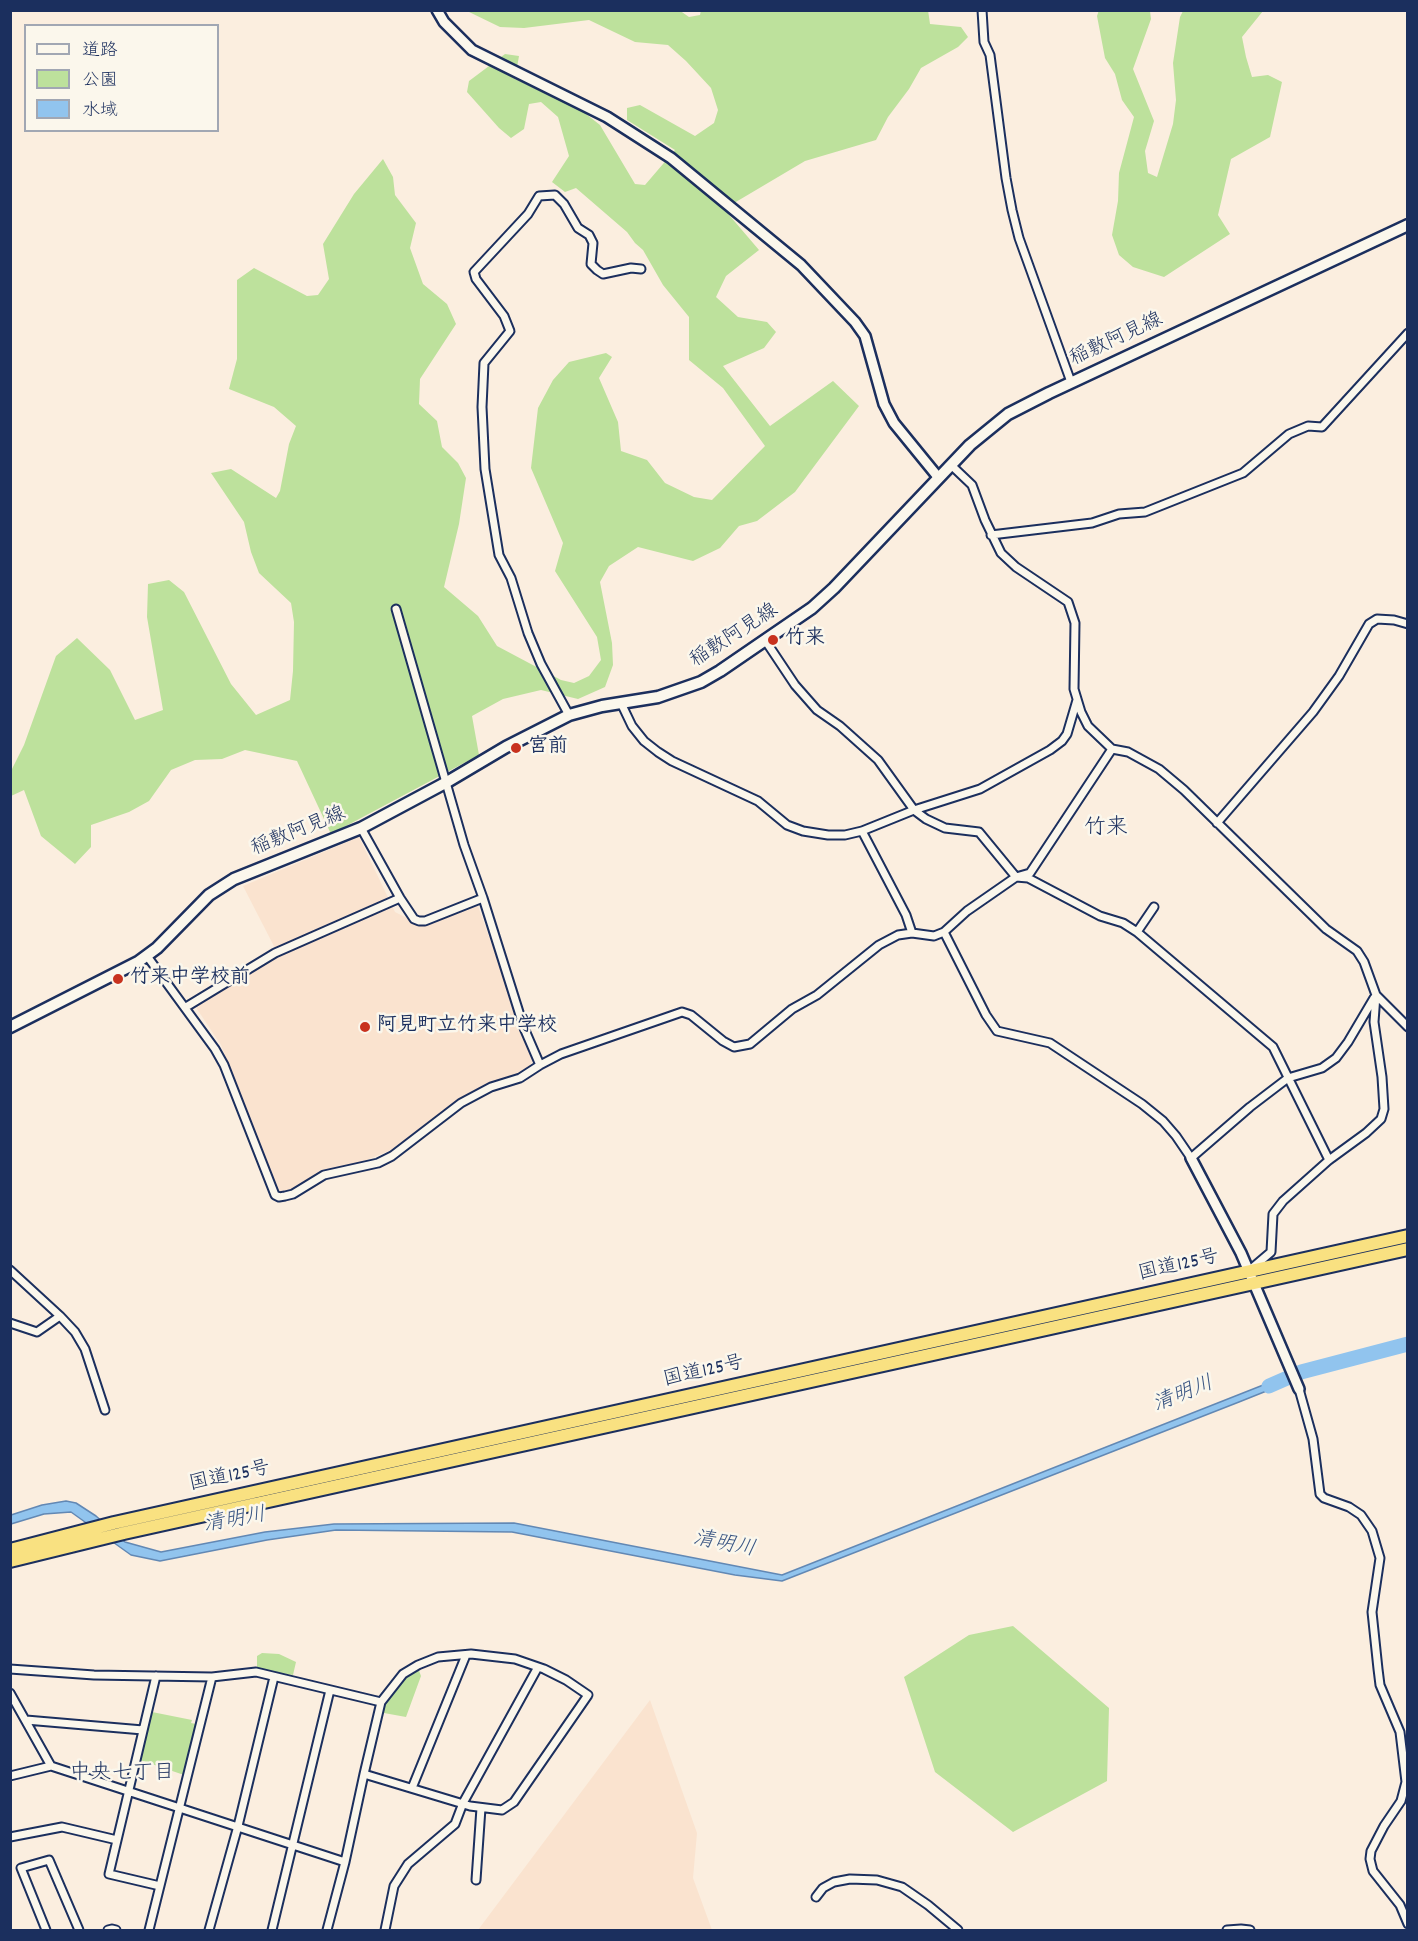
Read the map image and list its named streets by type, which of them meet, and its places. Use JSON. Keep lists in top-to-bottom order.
{
  "streets": {
    "highway": ["国道125号"],
    "main road": ["稲敷阿見線"]
  },
  "districts": ["竹来", "中央七丁目"],
  "water": ["清明川"],
  "places": [
    "竹来",
    "宮前",
    "竹来中学校前",
    "阿見町立竹来中学校"
  ],
  "legend": ["道路", "公園", "水域"]
}
